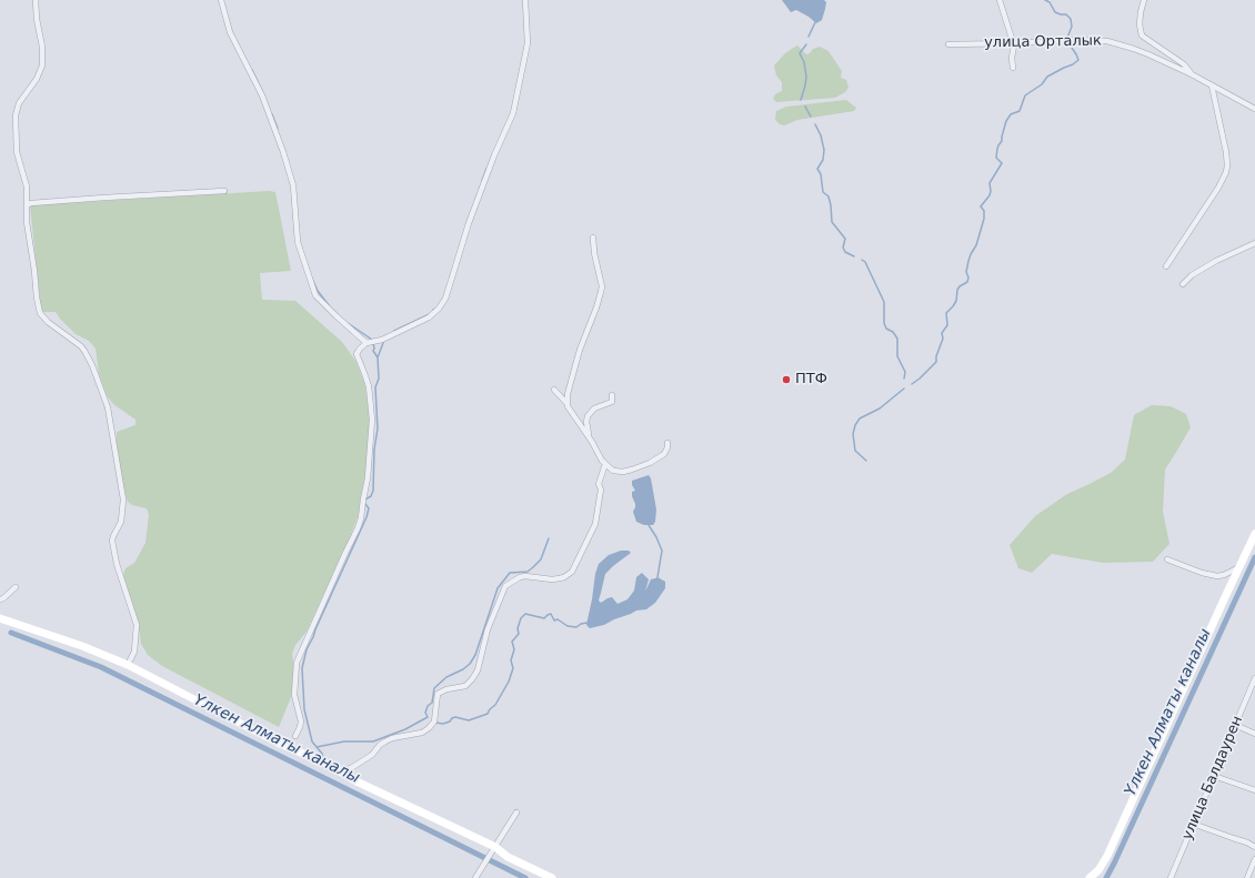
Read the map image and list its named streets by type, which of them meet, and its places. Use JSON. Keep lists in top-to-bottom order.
{
  "streets": {
    "street": ["улица Орталык", "улица Балдаурен"]
  },
  "water": ["Үлкен Алматы каналы"],
  "places": ["ПТФ"]
}
